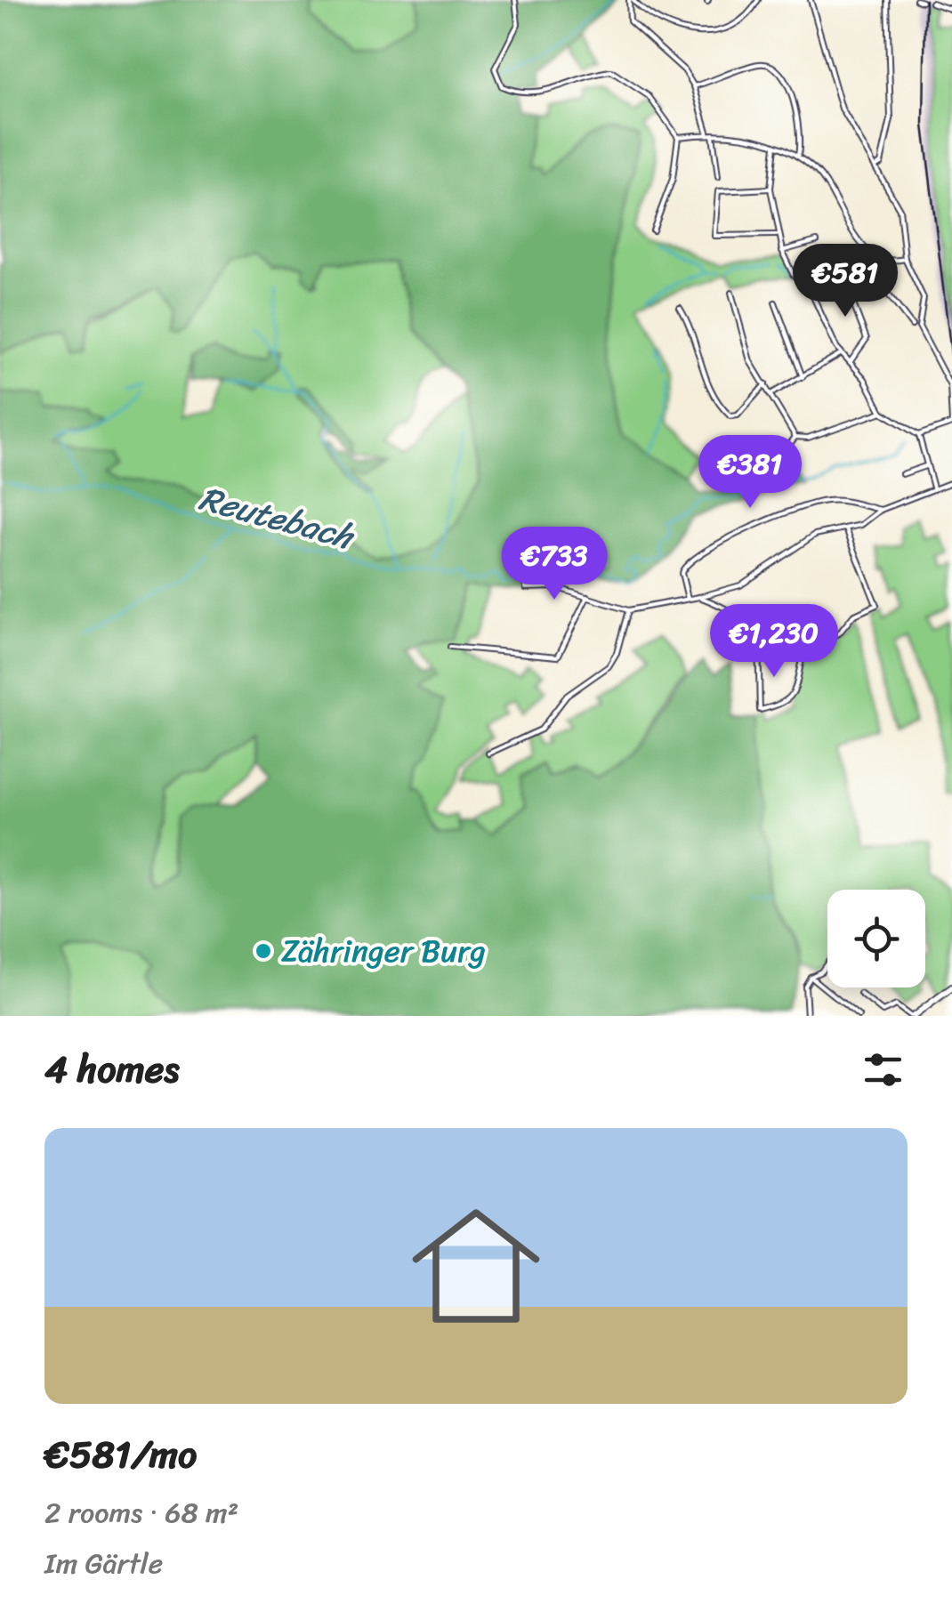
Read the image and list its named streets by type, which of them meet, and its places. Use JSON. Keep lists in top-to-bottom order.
{
  "water": ["Reutebach"],
  "places": ["Zähringer Burg"],
  "page": {
    "price": [
      "€581",
      "€381",
      "€733",
      "€1,230"
    ],
    "heading": "4 homes",
    "list": [
      {
        "name": "€581/mo",
        "note": "2 rooms · 68 m² · Im Gärtle"
      }
    ]
  }
}
